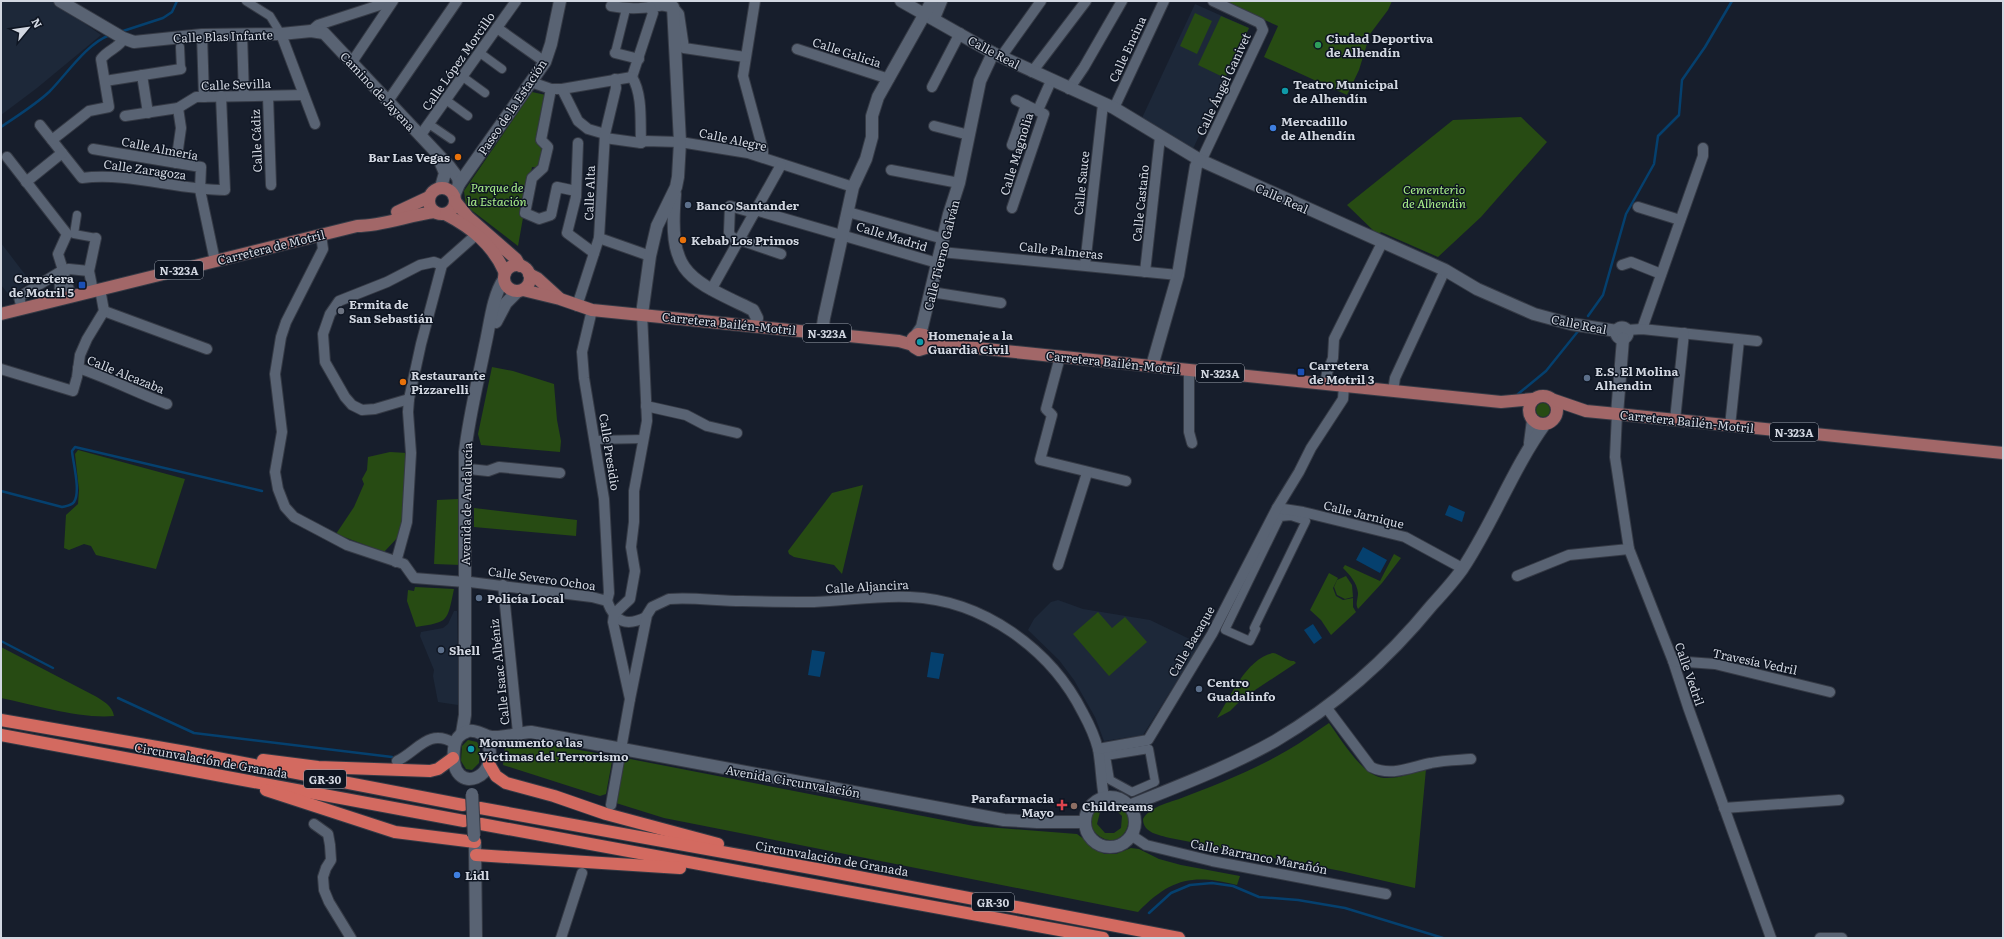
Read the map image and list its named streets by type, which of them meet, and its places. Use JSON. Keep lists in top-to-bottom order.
{
  "streets": {
    "highway": ["Circunvalación de Granada", "GR-30"],
    "main road": ["Carretera de Motril", "N-323A", "Carretera Bailén-Motril"],
    "street": [
      "Calle Blas Infante",
      "Calle Encina",
      "Calle Galicia",
      "Calle Real",
      "Calle López Morcillo",
      "Calle Sevilla",
      "Calle Ángel Ganivet",
      "Camino de Jayena",
      "Paseo de la Estación",
      "Calle Alegre",
      "Calle Cádiz",
      "Calle Almería",
      "Calle Magnolia",
      "Calle Zaragoza",
      "Calle Sauce",
      "Calle Alta",
      "Calle Castaño",
      "Calle Madrid",
      "Calle Palmeras",
      "Calle Tierno Galván",
      "Calle Alcazaba",
      "Calle Presidio",
      "Avenida de Andalucía",
      "Calle Jarnique",
      "Calle Severo Ochoa",
      "Calle Aljancira",
      "Calle Bacaque",
      "Travesía Vedril",
      "Calle Isaac Albéniz",
      "Calle Vedril",
      "Avenida Circunvalación",
      "Calle Barranco Marañón"
    ]
  },
  "crossings": [
    ["Calle Blas Infante", "Camino de Jayena"],
    ["Calle Encina", "Calle Real"],
    ["Calle Encina", "Calle Sauce"],
    ["Calle Real", "Calle Ángel Ganivet"],
    ["Calle Real", "Calle Magnolia"],
    ["Calle Real", "Calle Sauce"],
    ["Calle Real", "Calle Castaño"],
    ["Calle Real", "Calle Tierno Galván"],
    ["Calle López Morcillo", "Camino de Jayena"],
    ["Calle Sevilla", "Calle Cádiz"],
    ["Camino de Jayena", "Paseo de la Estación"],
    ["Camino de Jayena", "Carretera de Motril"],
    ["Camino de Jayena", "N-323A"],
    ["Camino de Jayena", "Carretera Bailén-Motril"],
    ["Calle Alegre", "Calle Alta"],
    ["Calle Almería", "Calle Zaragoza"],
    ["Calle Almería", "Carretera de Motril"],
    ["Calle Sauce", "Calle Palmeras"],
    ["Calle Alta", "Carretera Bailén-Motril"],
    ["Calle Castaño", "Calle Palmeras"],
    ["Carretera de Motril", "N-323A"],
    ["Carretera de Motril", "Carretera Bailén-Motril"],
    ["Carretera de Motril", "Calle Severo Ochoa"],
    ["Calle Palmeras", "Calle Tierno Galván"],
    ["Calle Tierno Galván", "Carretera Bailén-Motril"],
    ["N-323A", "Carretera Bailén-Motril"],
    ["N-323A", "Avenida de Andalucía"],
    ["Carretera Bailén-Motril", "Calle Presidio"],
    ["Carretera Bailén-Motril", "Avenida de Andalucía"],
    ["Carretera Bailén-Motril", "Calle Bacaque"],
    ["Carretera Bailén-Motril", "Calle Vedril"],
    ["Calle Presidio", "Calle Severo Ochoa"],
    ["Avenida de Andalucía", "Calle Severo Ochoa"],
    ["Avenida de Andalucía", "Avenida Circunvalación"],
    ["Calle Jarnique", "Calle Bacaque"],
    ["Calle Severo Ochoa", "Calle Isaac Albéniz"],
    ["Calle Aljancira", "Calle Bacaque"],
    ["Calle Aljancira", "Avenida Circunvalación"],
    ["Calle Aljancira", "Calle Barranco Marañón"],
    ["Travesía Vedril", "Calle Vedril"],
    ["Calle Isaac Albéniz", "Avenida Circunvalación"],
    ["Avenida Circunvalación", "Calle Barranco Marañón"]
  ],
  "parks": ["Parque de la Estación", "Cementerio de Alhendín"],
  "places": {
    "other": [
      "Ciudad Deportiva de Alhendín",
      "Teatro Municipal de Alhendín",
      "Mercadillo de Alhendín",
      "Bar Las Vegas",
      "Banco Santander",
      "Kebab Los Primos",
      "Ermita de San Sebastián",
      "Homenaje a la Guardia Civil",
      "E.S. El Molina Alhendin",
      "Restaurante Pizzarelli",
      "Policía Local",
      "Shell",
      "Centro Guadalinfo",
      "Monumento a las Víctimas del Terrorismo",
      "Childreams",
      "Lidl"
    ],
    "transit": ["Carretera de Motril 5", "Carretera de Motril 3"],
    "health": ["Parafarmacia Mayo"]
  },
  "north": "top right"
}
